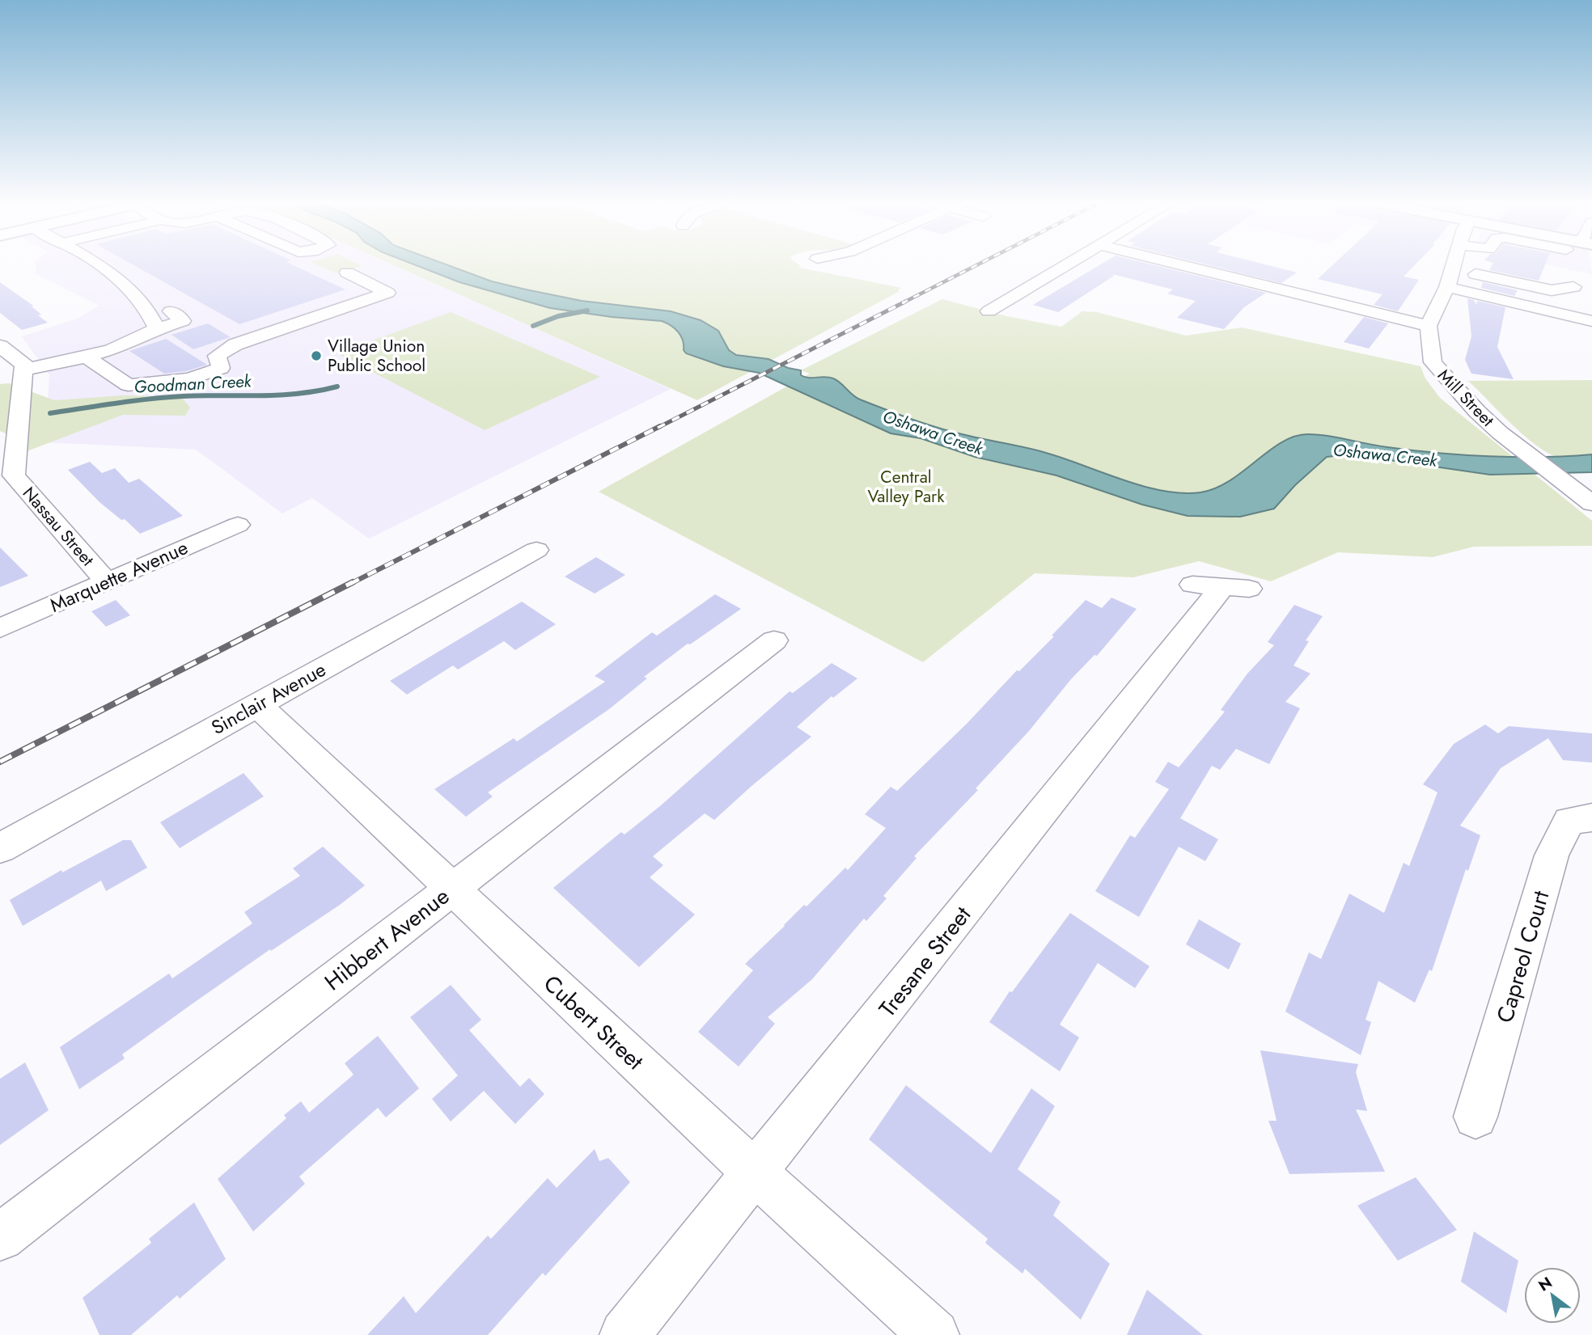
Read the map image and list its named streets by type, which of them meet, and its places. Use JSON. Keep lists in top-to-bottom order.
{
  "streets": {
    "street": [
      "Mill Street",
      "Nassau Street",
      "Marquette Avenue",
      "Sinclair Avenue",
      "Hibbert Avenue",
      "Capreol Court",
      "Tresane Street",
      "Cubert Street"
    ]
  },
  "crossings": [
    ["Nassau Street", "Marquette Avenue"],
    ["Sinclair Avenue", "Cubert Street"],
    ["Hibbert Avenue", "Cubert Street"],
    ["Tresane Street", "Cubert Street"]
  ],
  "water": ["Goodman Creek", "Oshawa Creek"],
  "parks": ["Central Valley Park"],
  "places": ["Village Union Public School"],
  "north": "top left"
}
